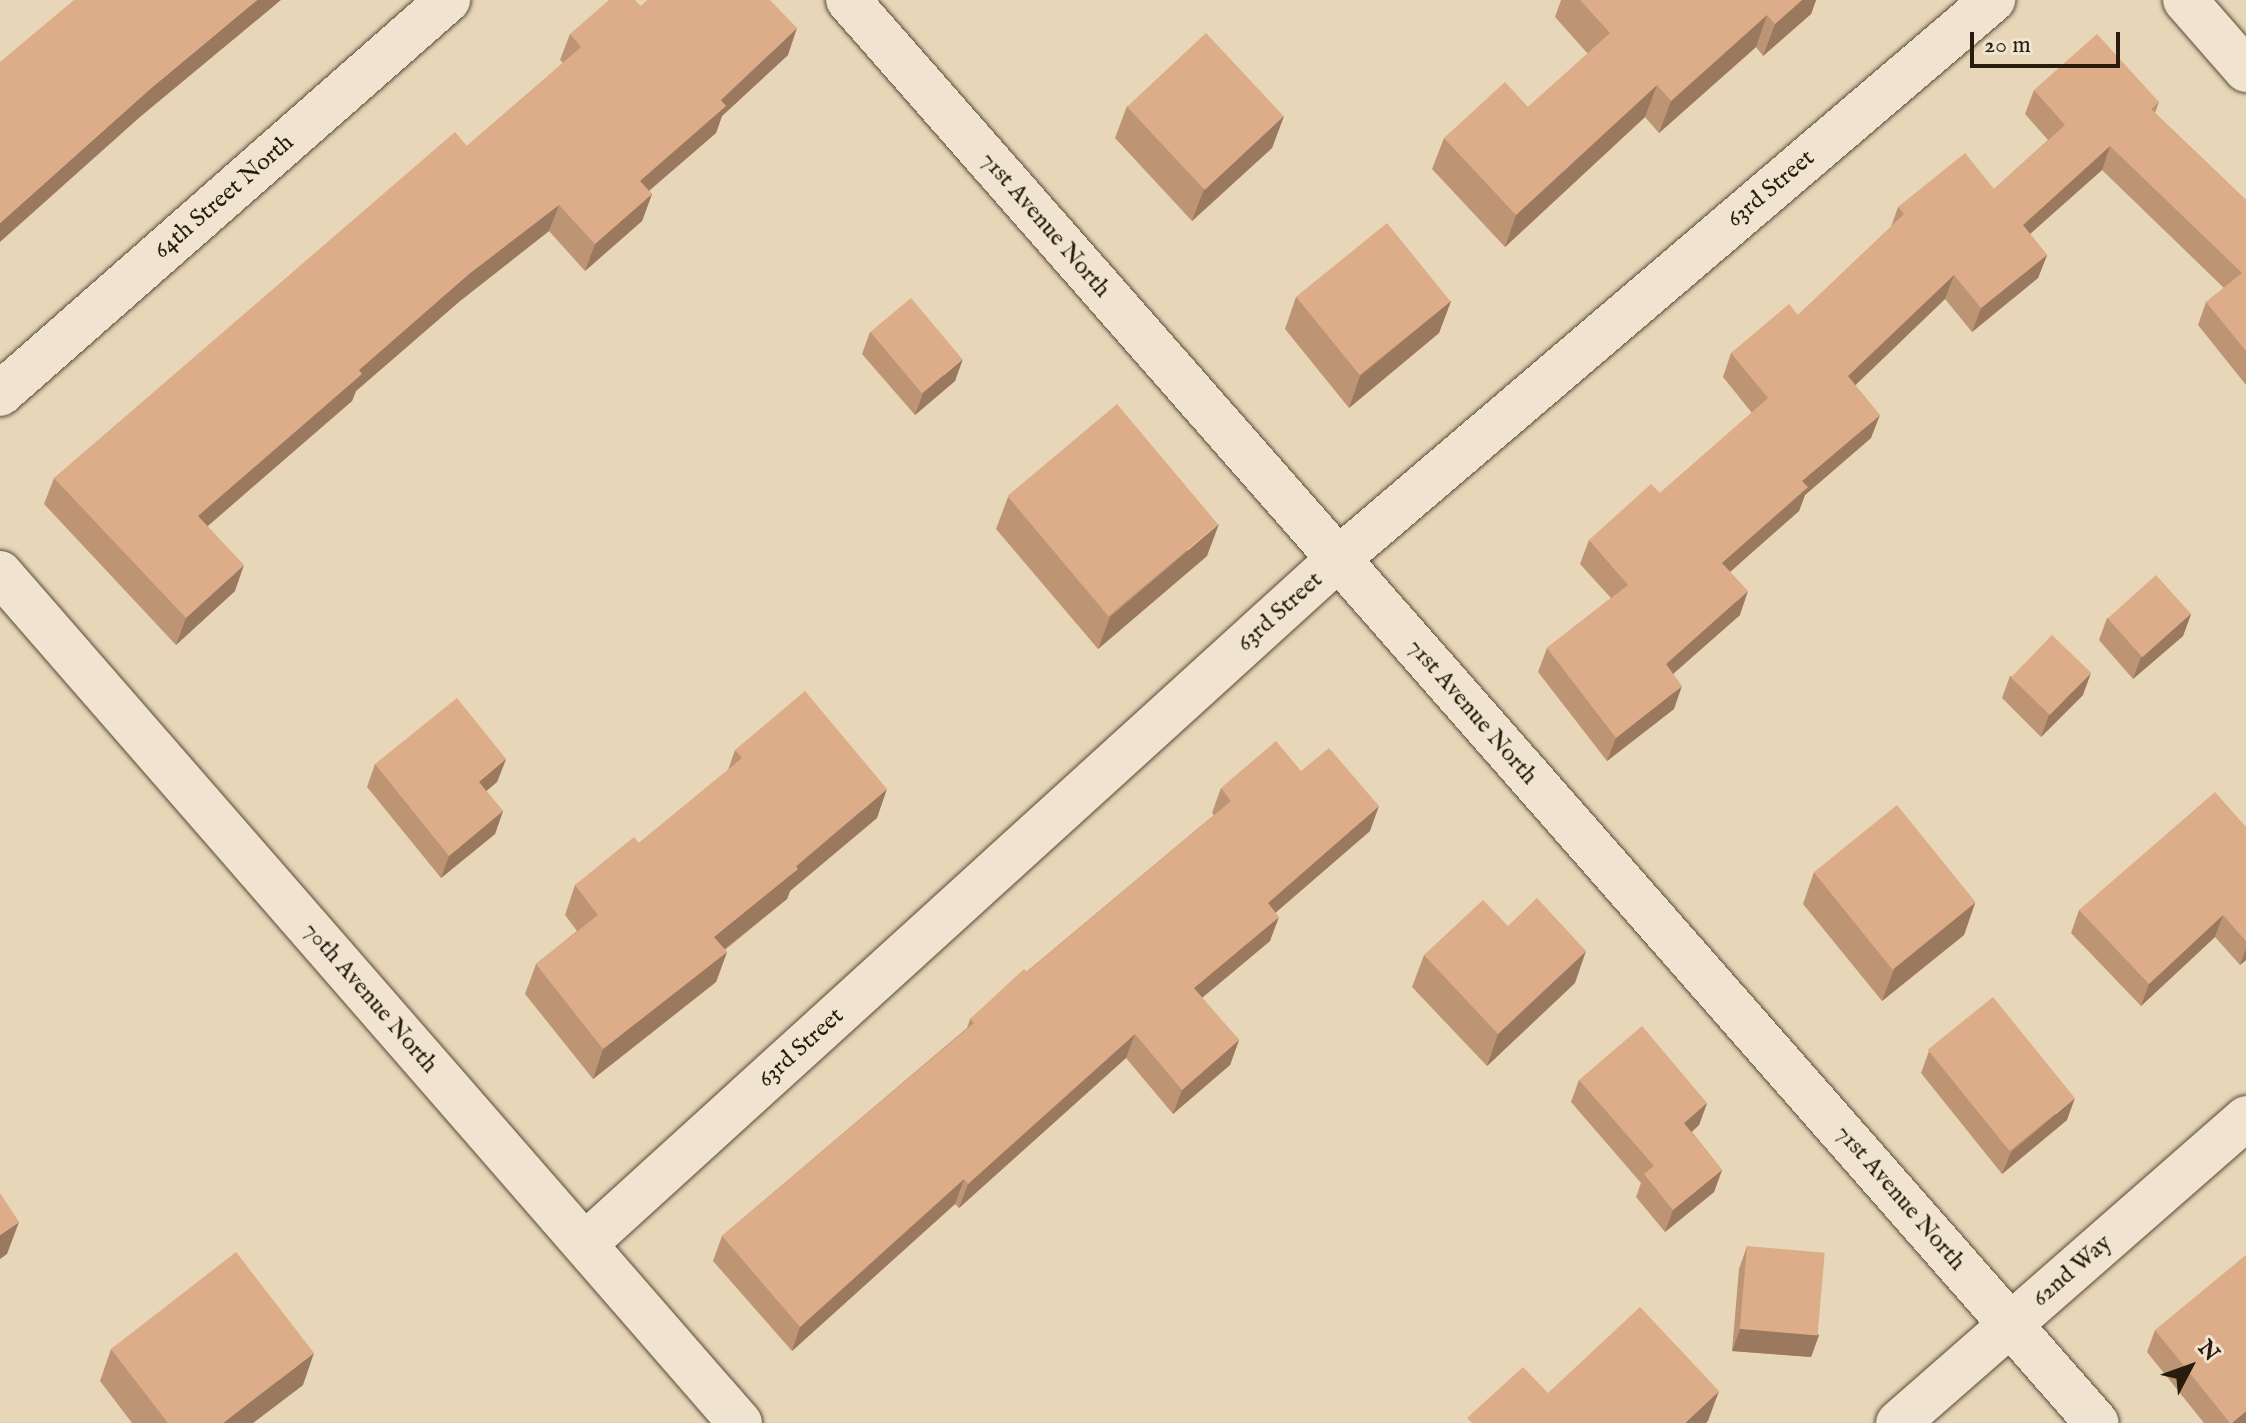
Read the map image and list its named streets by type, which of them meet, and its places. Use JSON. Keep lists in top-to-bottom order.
{
  "streets": {
    "street": [
      "63rd Street",
      "64th Street North",
      "71st Avenue North",
      "70th Avenue North",
      "62nd Way"
    ]
  },
  "crossings": [
    ["63rd Street", "71st Avenue North"],
    ["63rd Street", "70th Avenue North"],
    ["71st Avenue North", "62nd Way"]
  ],
  "scale_bar": "20 m",
  "north": "top right"
}
